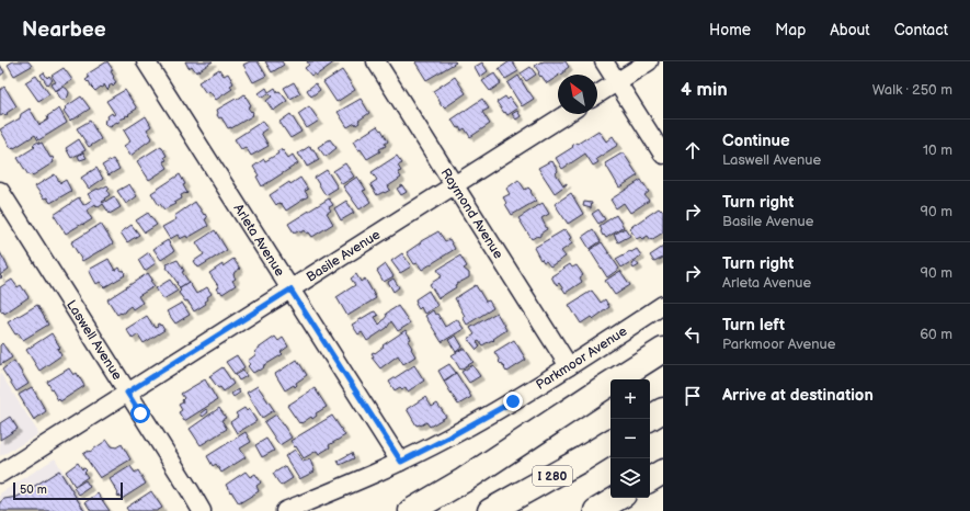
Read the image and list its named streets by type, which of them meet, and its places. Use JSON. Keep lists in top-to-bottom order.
{
  "streets": {
    "highway": ["I 280"],
    "street": [
      "Raymond Avenue",
      "Arleta Avenue",
      "Basile Avenue",
      "Laswell Avenue",
      "Parkmoor Avenue"
    ]
  },
  "crossings": [
    ["Raymond Avenue", "Basile Avenue"],
    ["Raymond Avenue", "Parkmoor Avenue"],
    ["Arleta Avenue", "Basile Avenue"],
    ["Arleta Avenue", "Parkmoor Avenue"],
    ["Basile Avenue", "Laswell Avenue"]
  ],
  "scale_bar": "50 m",
  "north": "top left",
  "page": {
    "header": "Nearbee",
    "nav": [
      "Home",
      "Map",
      "About",
      "Contact"
    ],
    "heading": ["4 min", "Walk · 250 m"],
    "list": [
      ["Continue", "Laswell Avenue", "10 m"],
      ["Turn right", "Basile Avenue", "90 m"],
      ["Turn right", "Arleta Avenue", "90 m"],
      ["Turn left", "Parkmoor Avenue", "60 m"],
      "Arrive at destination"
    ],
    "map_buttons": ["+", "−"],
    "scale": "50 m"
  }
}
